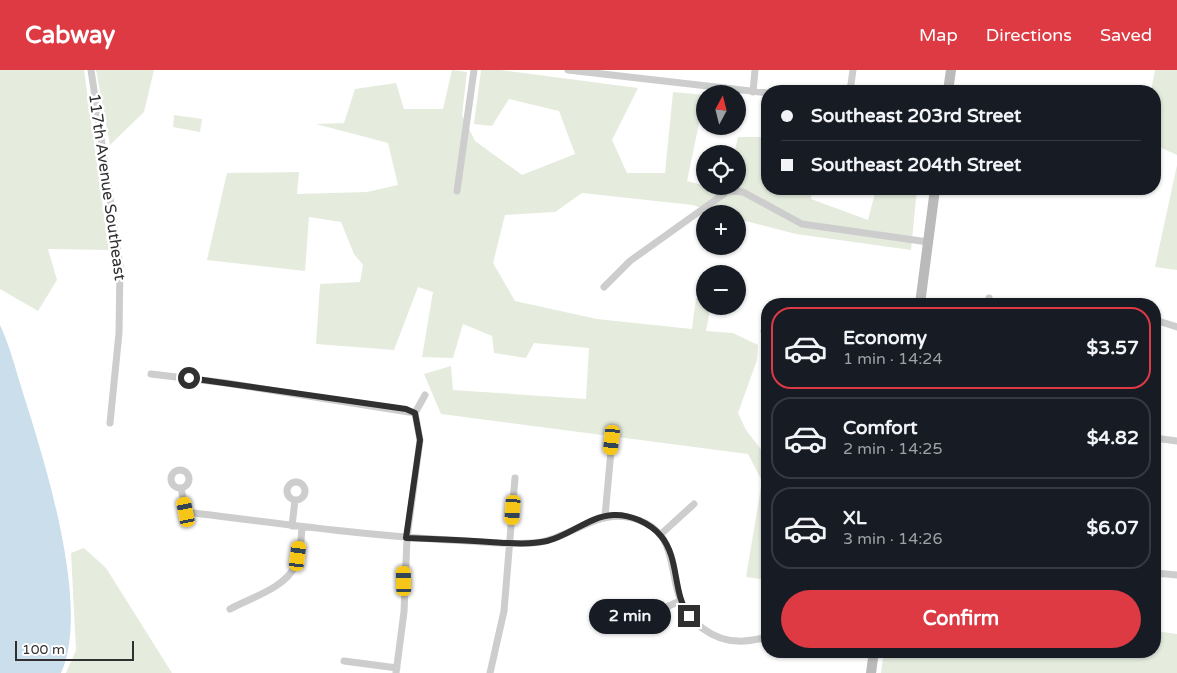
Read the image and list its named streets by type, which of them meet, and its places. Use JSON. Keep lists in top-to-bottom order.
{
  "streets": {
    "street": ["117th Avenue Southeast"]
  },
  "scale_bar": "100 m",
  "north": "top",
  "page": {
    "header": "Cabway",
    "nav": ["Map", "Directions", "Saved"],
    "map_buttons": ["+", "−"],
    "banner": ["Southeast 203rd Street", "Southeast 204th Street"],
    "list": [
      {
        "name": "Economy",
        "note": "1 min · 14:24",
        "value": "$3.57"
      },
      {
        "name": "Comfort",
        "note": "2 min · 14:25",
        "value": "$4.82"
      },
      {
        "name": "XL",
        "note": "3 min · 14:26",
        "value": "$6.07"
      }
    ],
    "buttons": "Confirm",
    "bubble": "2 min",
    "scale": "100 m"
  }
}
